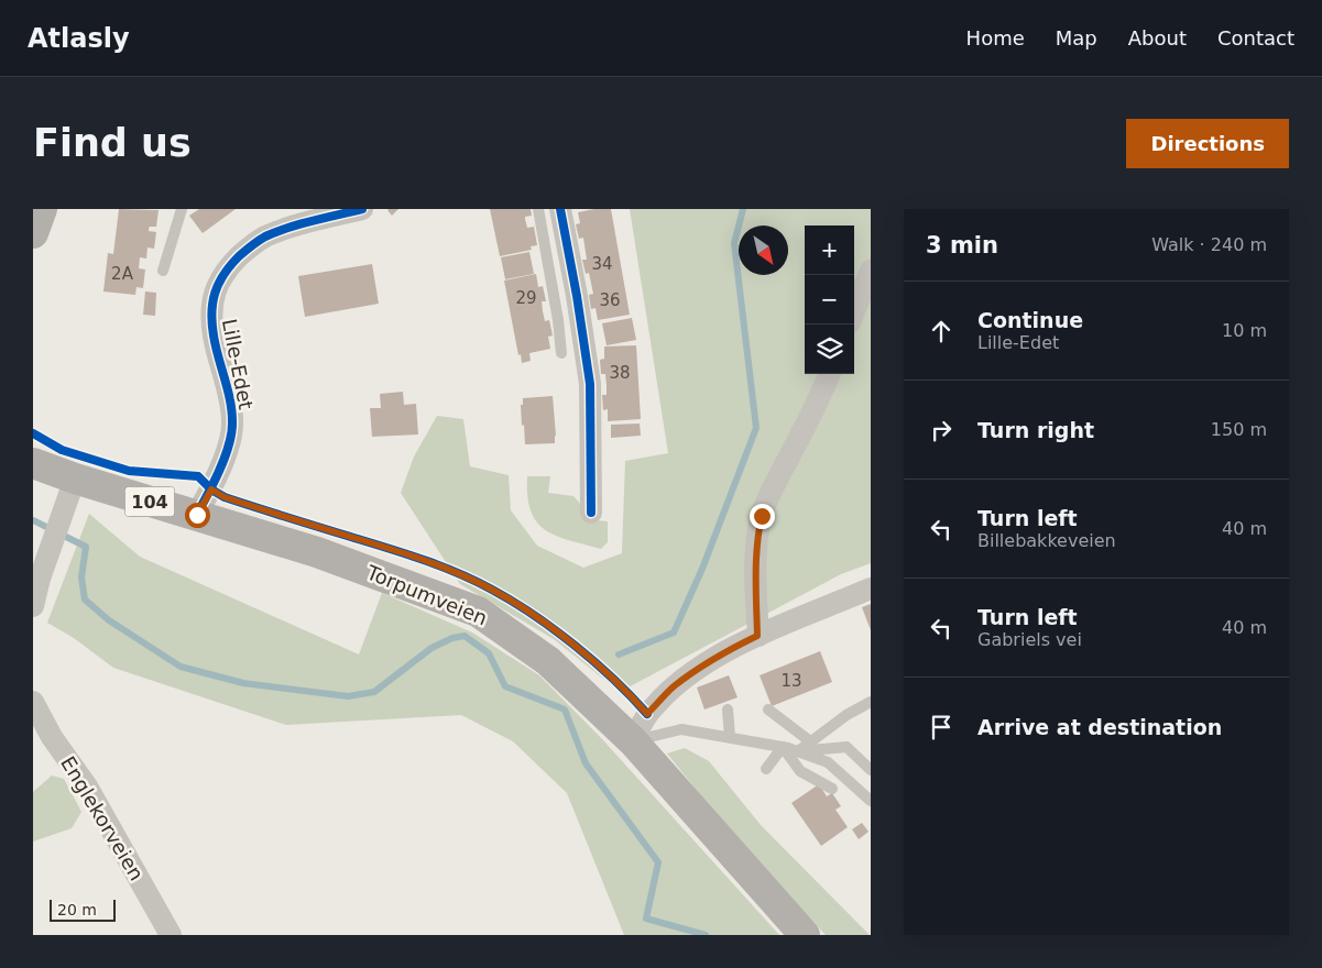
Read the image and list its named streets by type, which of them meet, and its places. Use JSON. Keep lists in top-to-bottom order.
{
  "streets": {
    "main road": ["104", "Torpumveien"],
    "street": ["Lille-Edet", "Englekorveien"]
  },
  "crossings": [
    ["Lille-Edet", "Torpumveien"]
  ],
  "house_numbers": [
    "34",
    "2A",
    "29",
    "36",
    "38",
    "13"
  ],
  "scale_bar": "20 m",
  "north": "bottom right",
  "page": {
    "header": "Atlasly",
    "nav": [
      "Home",
      "Map",
      "About",
      "Contact"
    ],
    "buttons": "Directions",
    "title": "Find us",
    "heading": ["3 min", "Walk · 240 m"],
    "map_buttons": ["+", "−"],
    "list": [
      ["Continue", "Lille-Edet", "10 m"],
      ["Turn right", "150 m"],
      ["Turn left", "Billebakkeveien", "40 m"],
      ["Turn left", "Gabriels vei", "40 m"],
      "Arrive at destination"
    ],
    "scale": "20 m"
  }
}
